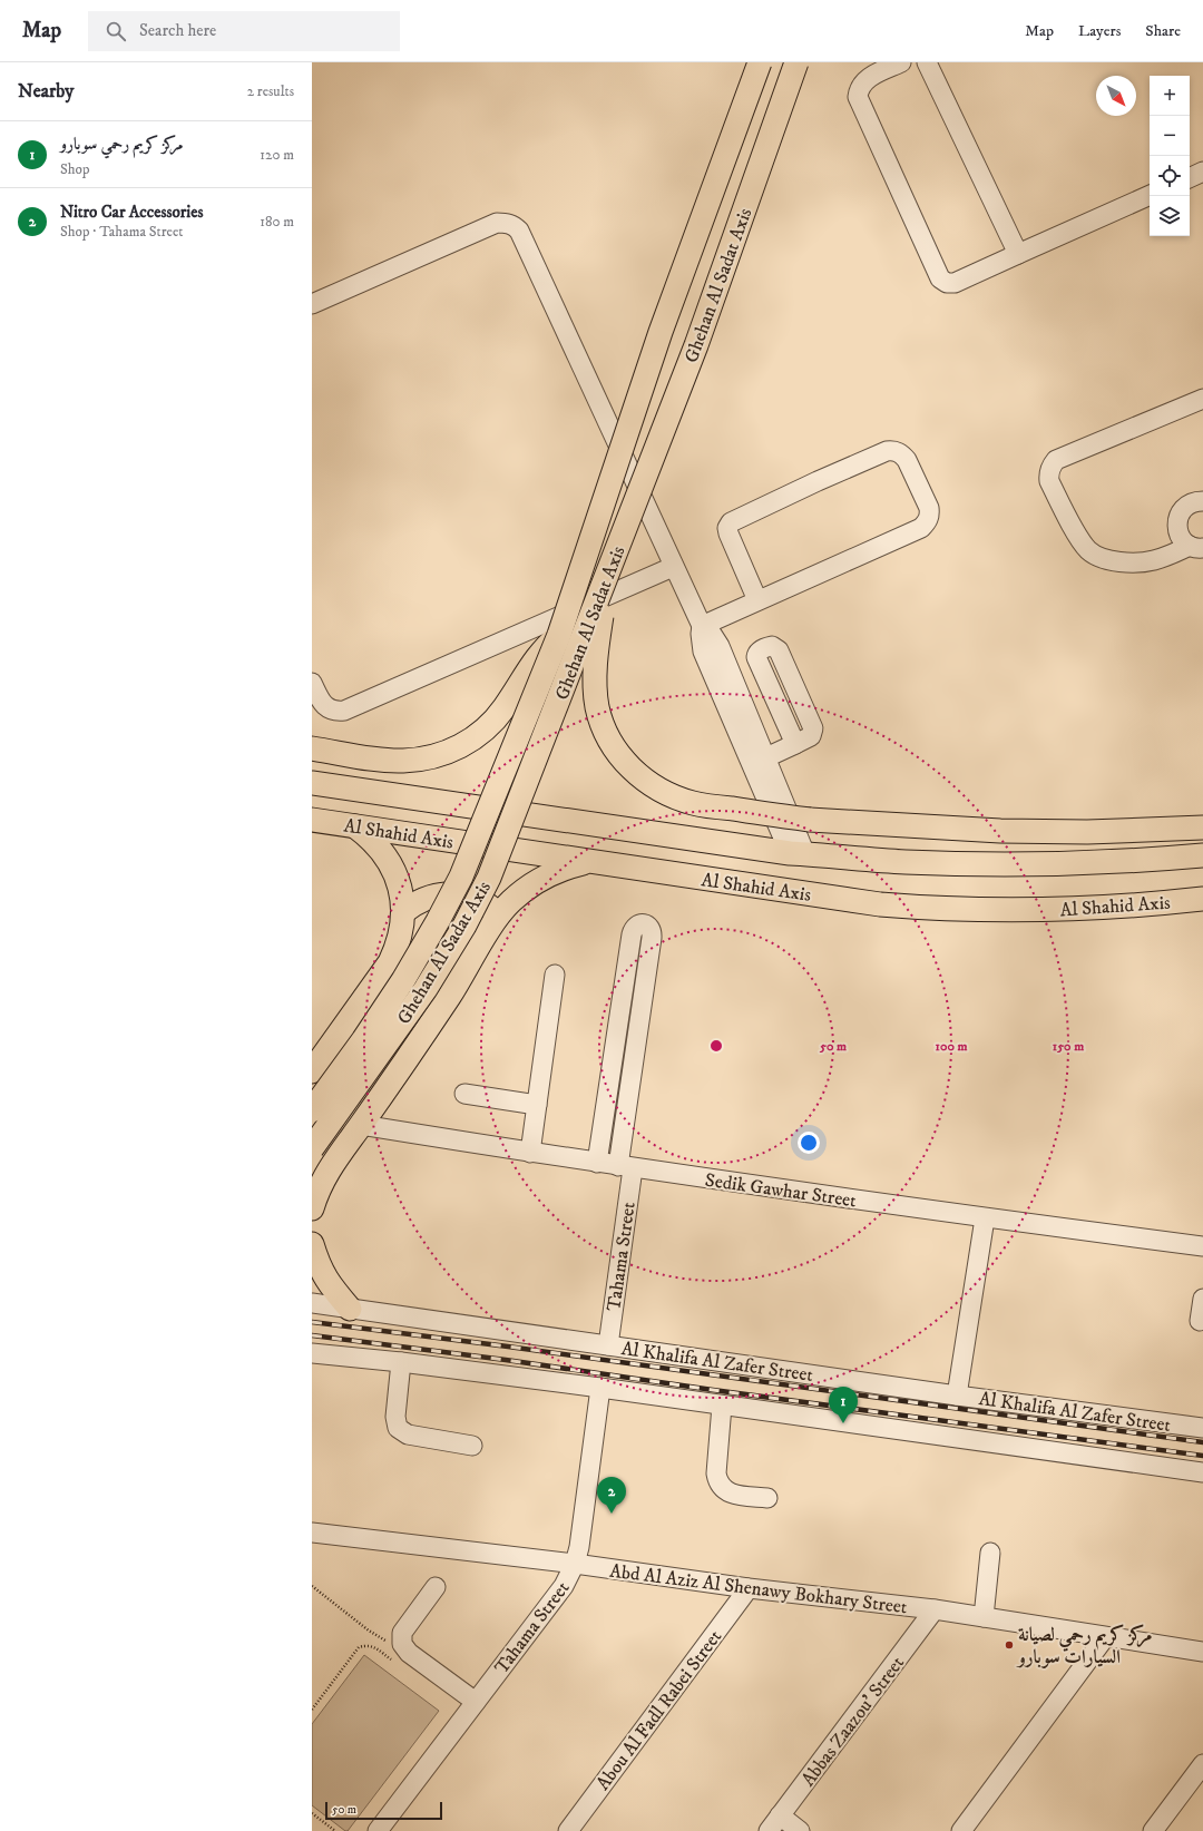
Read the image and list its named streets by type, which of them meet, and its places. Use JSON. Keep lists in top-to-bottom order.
{
  "streets": {
    "main road": ["Ghehan Al Sadat Axis", "Al Shahid Axis"],
    "street": [
      "Sedik Gawhar Street",
      "Tahama Street",
      "Al Khalifa Al Zafer Street",
      "Abd Al Aziz Al Shenawy Bokhary Street",
      "Abou Al Fadl Rabei Street",
      "Abbas Zaazou' Street"
    ]
  },
  "crossings": [
    ["Sedik Gawhar Street", "Tahama Street"],
    ["Tahama Street", "Al Khalifa Al Zafer Street"],
    ["Tahama Street", "Abd Al Aziz Al Shenawy Bokhary Street"],
    ["Abd Al Aziz Al Shenawy Bokhary Street", "Abou Al Fadl Rabei Street"],
    ["Abd Al Aziz Al Shenawy Bokhary Street", "Abbas Zaazou' Street"]
  ],
  "places": ["مركز كريم رحمي لصيانة السيارات سوبارو"],
  "scale_bar": "50 m",
  "north": "bottom right",
  "page": {
    "header": "Map",
    "search": "Search here",
    "nav": ["Map", "Layers", "Share"],
    "heading": ["Nearby", "2 results"],
    "map_buttons": ["+", "−"],
    "list": [
      {
        "mark": "1",
        "name": "مركز كريم رحمي سوبارو",
        "note": "Shop",
        "value": "120 m"
      },
      {
        "mark": "2",
        "name": "Nitro Car Accessories",
        "note": "Shop · Tahama Street",
        "value": "180 m"
      }
    ],
    "pins": ["1", "2"],
    "scale": "50 m"
  },
  "rings": ["50 m", "100 m", "150 m"]
}
